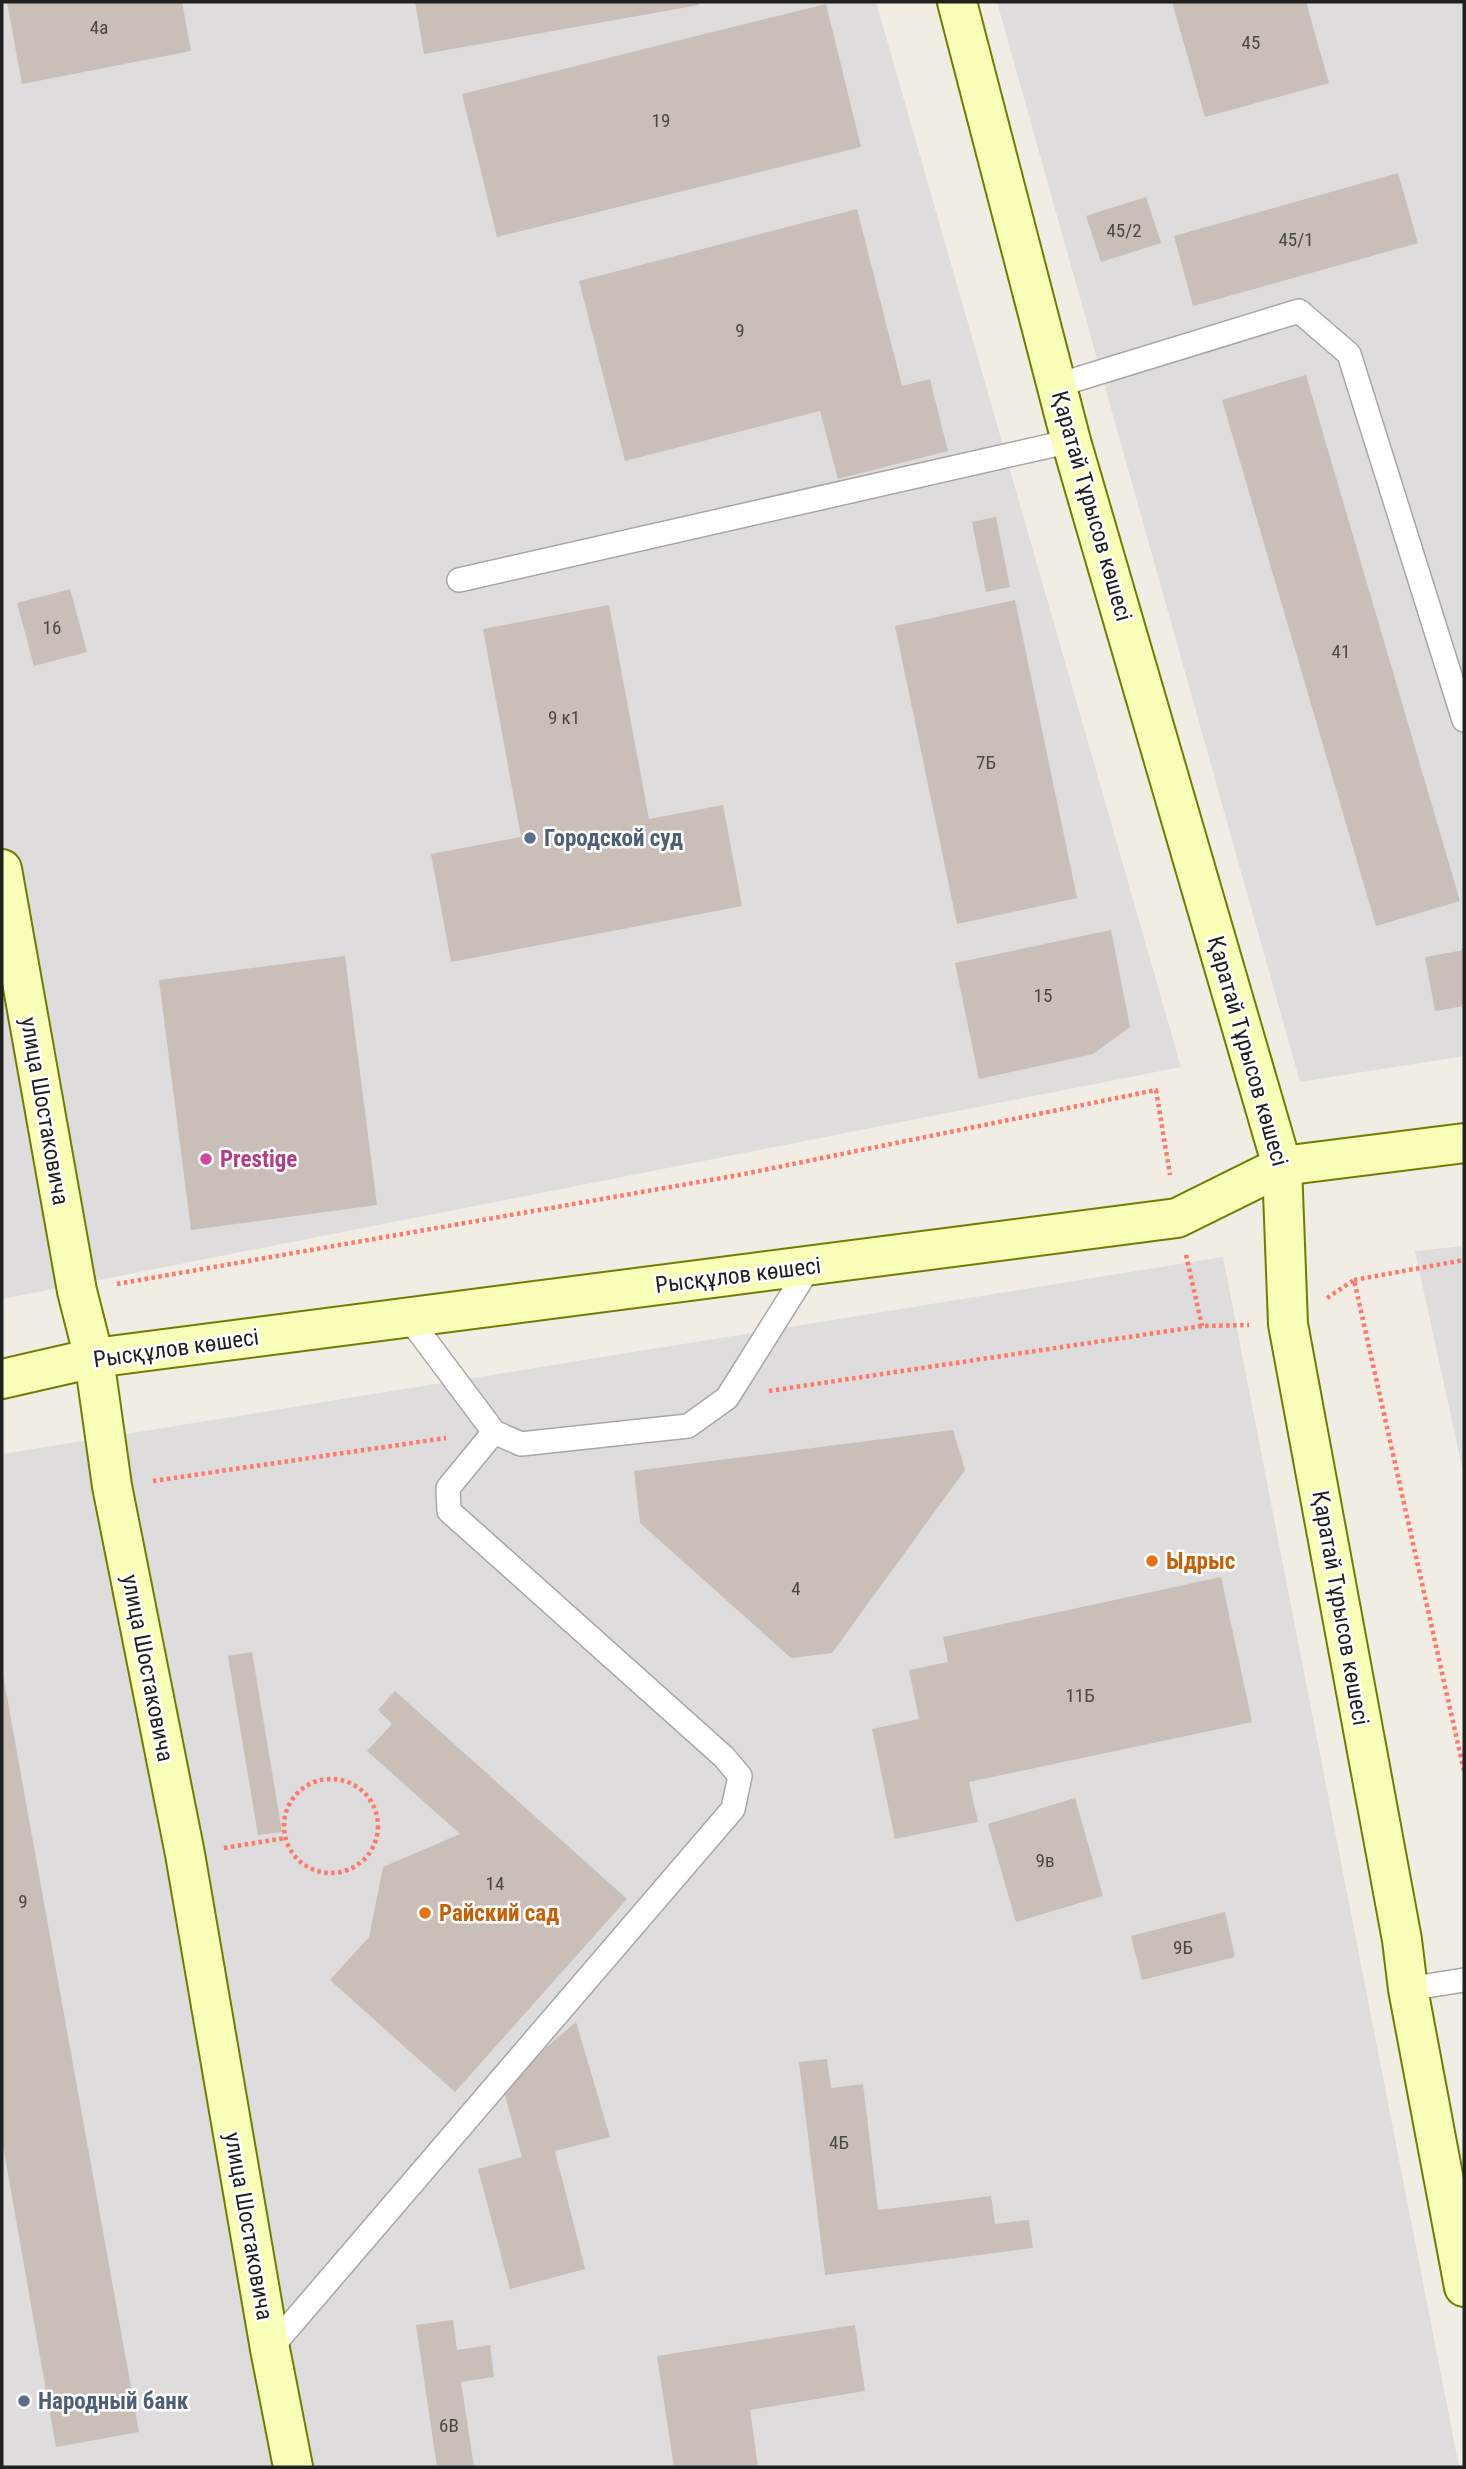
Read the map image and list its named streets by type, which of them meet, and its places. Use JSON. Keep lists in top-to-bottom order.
{
  "streets": {
    "street": ["Қаратай Тұрысов көшесі", "улица Шостаковича", "Рысқұлов көшесі"]
  },
  "crossings": [
    ["Қаратай Тұрысов көшесі", "Рысқұлов көшесі"],
    ["улица Шостаковича", "Рысқұлов көшесі"]
  ],
  "places": [
    "Городской суд",
    "Prestige",
    "Ыдрыс",
    "Райский сад",
    "Народный банк"
  ],
  "house_numbers": [
    "4а",
    "45",
    "19",
    "45/2",
    "45/1",
    "9",
    "16",
    "41",
    "9 к1",
    "7Б",
    "15",
    "4",
    "11Б",
    "9в",
    "14",
    "9",
    "9Б",
    "4Б",
    "6В"
  ]
}
